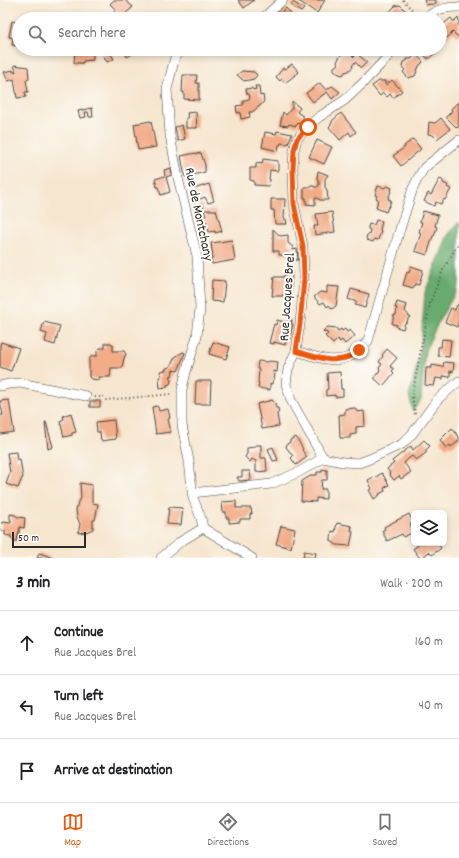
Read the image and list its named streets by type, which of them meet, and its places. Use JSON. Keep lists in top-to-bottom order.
{
  "streets": {
    "street": ["Rue de Montchany", "Rue Jacques Brel"]
  },
  "scale_bar": "50 m",
  "page": {
    "search": "Search here",
    "scale": "50 m",
    "heading": ["3 min", "Walk · 200 m"],
    "list": [
      ["Continue", "Rue Jacques Brel", "160 m"],
      ["Turn left", "Rue Jacques Brel", "40 m"],
      "Arrive at destination"
    ],
    "nav": ["Map", "Directions", "Saved"]
  }
}
